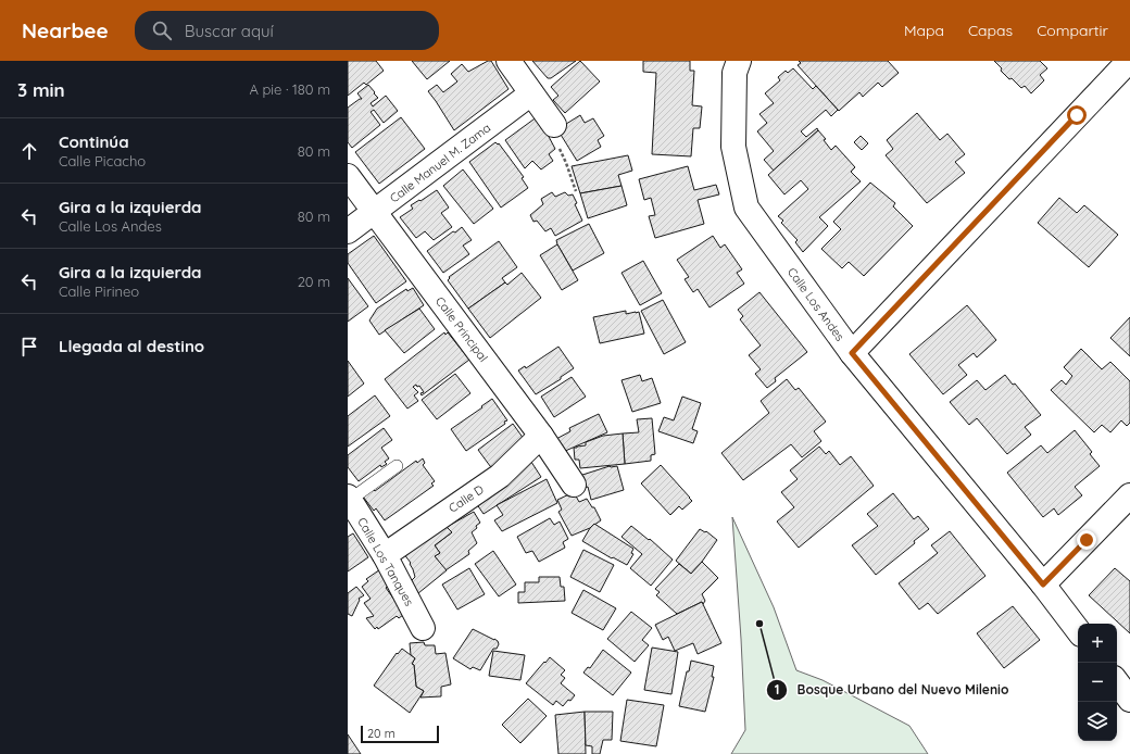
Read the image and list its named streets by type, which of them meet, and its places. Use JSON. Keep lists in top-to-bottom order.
{
  "streets": {
    "street": [
      "Calle Manuel M. Zama",
      "Calle Los Andes",
      "Calle Principal",
      "Calle D",
      "Calle Los Tanques"
    ]
  },
  "crossings": [
    ["Calle Manuel M. Zama", "Calle Principal"],
    ["Calle Principal", "Calle D"],
    ["Calle D", "Calle Los Tanques"]
  ],
  "places": ["Bosque Urbano del Nuevo Milenio"],
  "scale_bar": "20 m",
  "page": {
    "header": "Nearbee",
    "search": "Buscar aquí",
    "nav": ["Mapa", "Capas", "Compartir"],
    "heading": ["3 min", "A pie · 180 m"],
    "list": [
      ["Continúa", "Calle Picacho", "80 m"],
      ["Gira a la izquierda", "Calle Los Andes", "80 m"],
      ["Gira a la izquierda", "Calle Pirineo", "20 m"],
      "Llegada al destino"
    ],
    "map_buttons": ["+", "−"],
    "scale": "20 m"
  }
}
